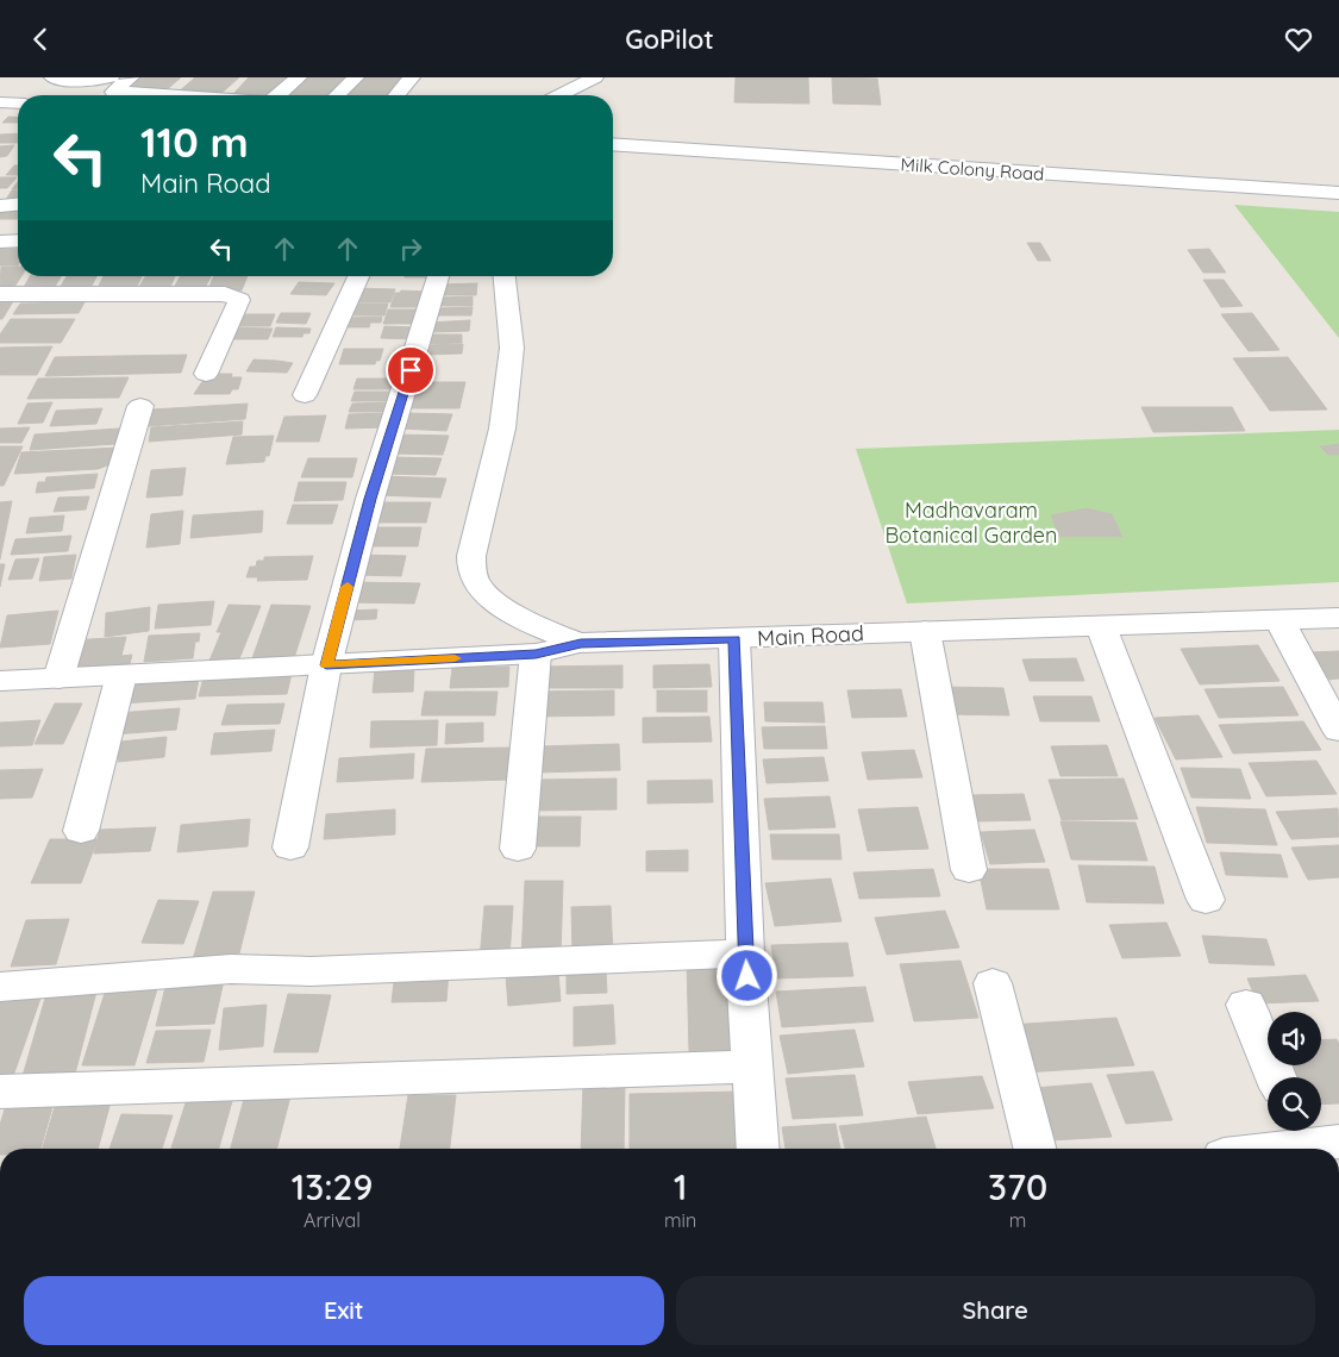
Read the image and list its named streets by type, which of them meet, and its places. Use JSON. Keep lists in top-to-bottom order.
{
  "streets": {
    "street": ["Milk Colony Road", "Main Road"]
  },
  "parks": ["Madhavaram Botanical Garden"],
  "page": {
    "header": "GoPilot",
    "turn": ["110 m", "Main Road"],
    "eta": [
      "13:29",
      "Arrival",
      "1",
      "min",
      "370",
      "m"
    ],
    "buttons": ["Exit", "Share"]
  }
}
